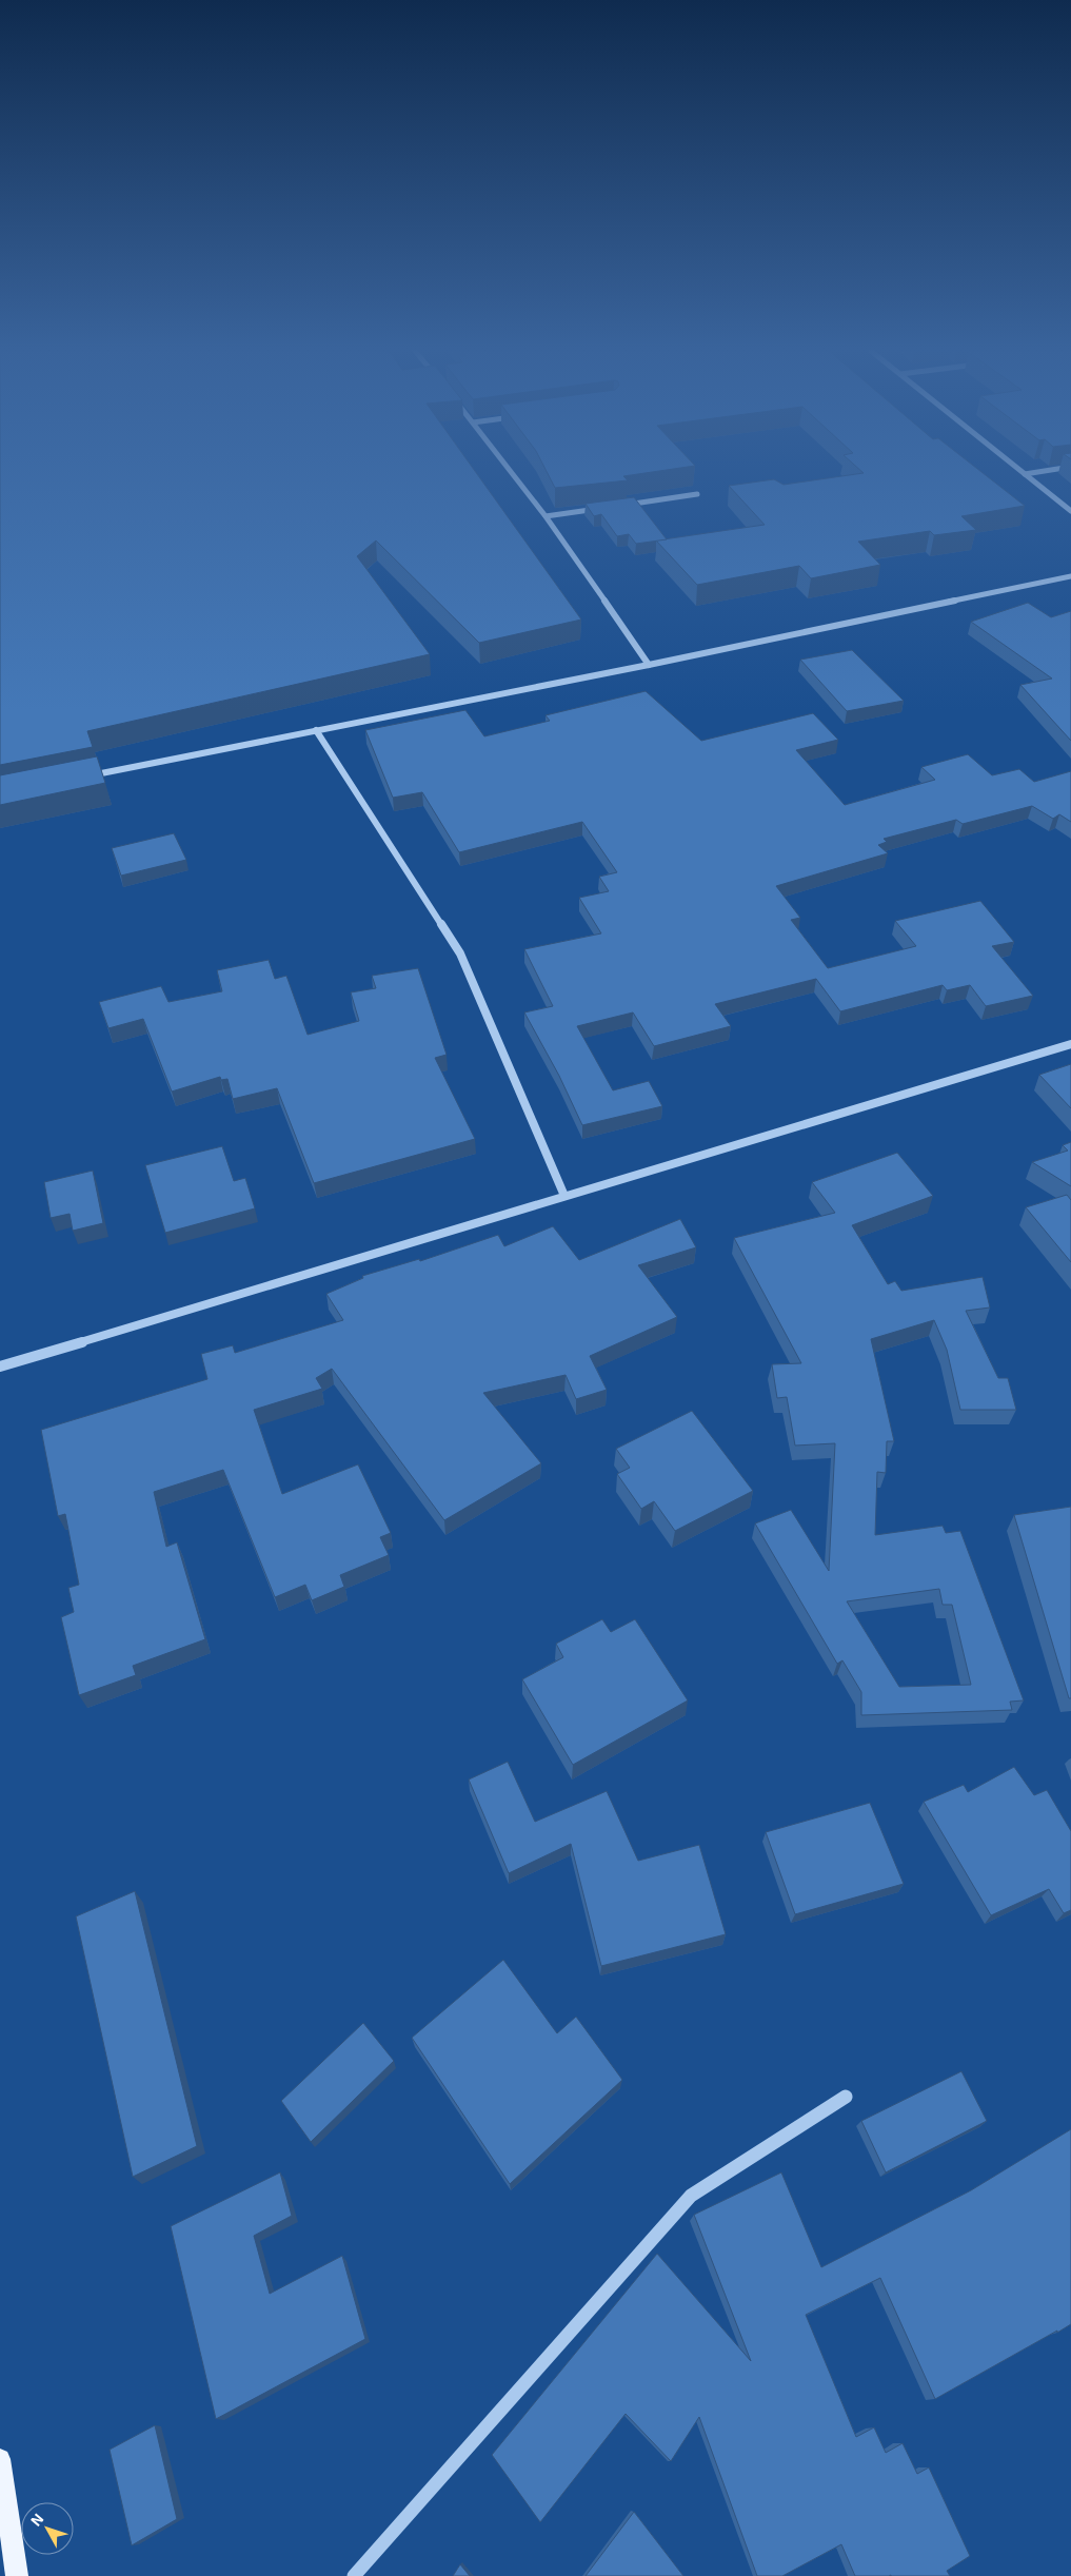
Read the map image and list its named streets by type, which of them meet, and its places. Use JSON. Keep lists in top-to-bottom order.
{
  "north": "top left"
}
